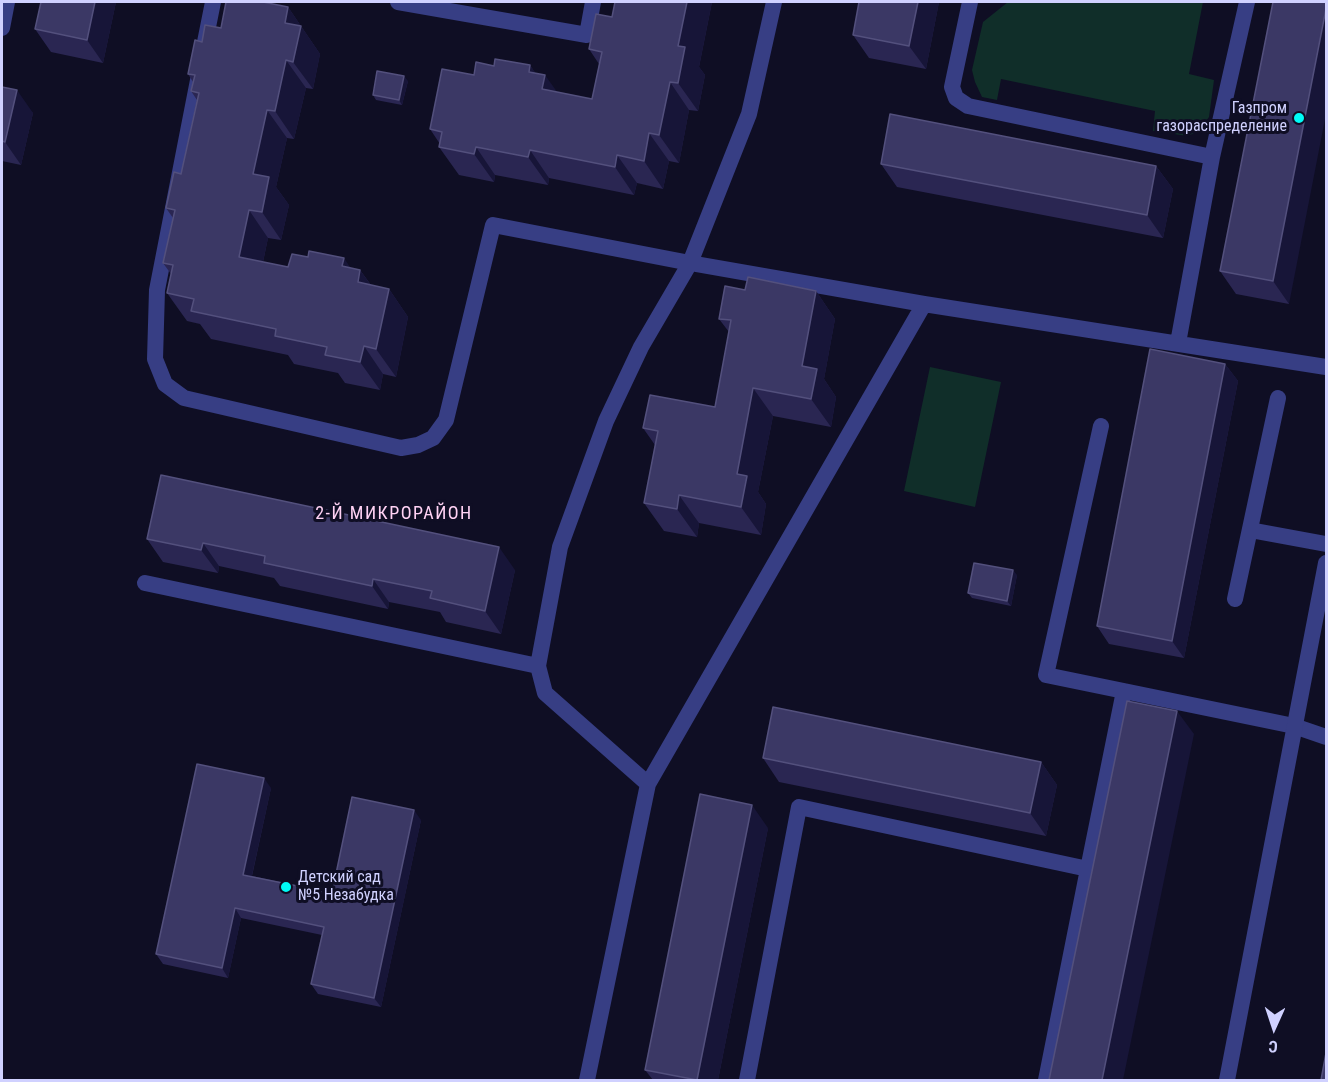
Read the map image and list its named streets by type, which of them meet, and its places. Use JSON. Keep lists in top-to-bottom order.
{
  "districts": ["2-Й МИКРОРАЙОН"],
  "places": ["Газпром газораспределение", "Детский сад №5 Незабудка"],
  "north": "bottom"
}
